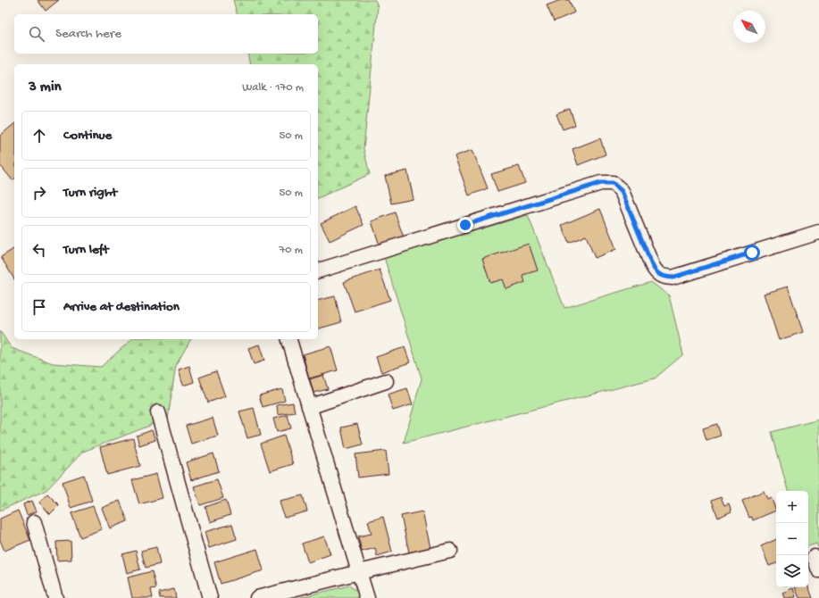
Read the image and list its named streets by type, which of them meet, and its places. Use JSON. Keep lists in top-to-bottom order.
{
  "north": "top left",
  "page": {
    "search": "Search here",
    "heading": ["3 min", "Walk · 170 m"],
    "list": [
      ["Continue", "50 m"],
      ["Turn right", "50 m"],
      ["Turn left", "70 m"],
      "Arrive at destination"
    ],
    "map_buttons": ["+", "−"]
  }
}
